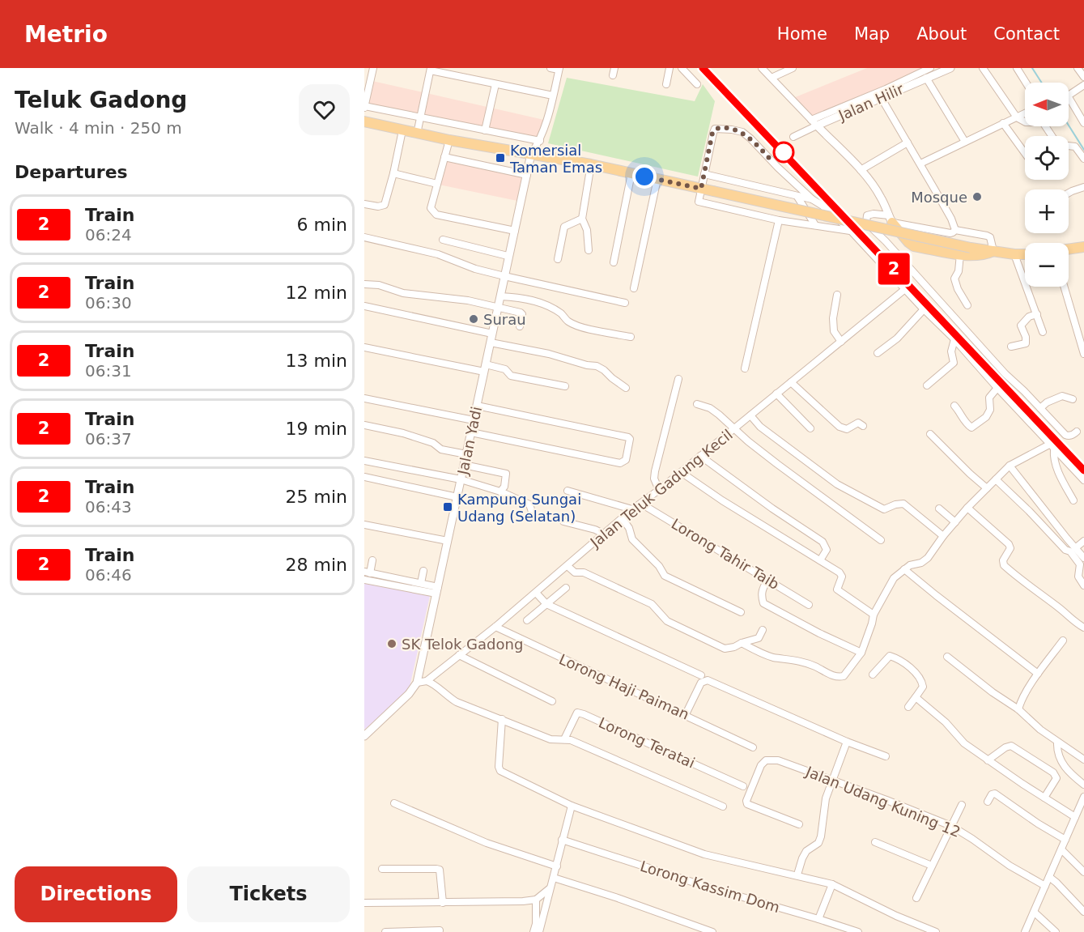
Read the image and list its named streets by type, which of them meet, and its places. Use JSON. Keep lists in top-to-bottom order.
{
  "streets": {
    "street": [
      "Jalan Hilir",
      "Jalan Yadi",
      "Jalan Teluk Gadung Kecil",
      "Lorong Tahir Taib",
      "Lorong Haji Paiman",
      "Lorong Teratai",
      "Jalan Udang Kuning 12",
      "Lorong Kassim Dom"
    ]
  },
  "crossings": [
    ["Jalan Teluk Gadung Kecil", "Lorong Tahir Taib"],
    ["Jalan Teluk Gadung Kecil", "Lorong Haji Paiman"]
  ],
  "places": {
    "transit": ["Komersial Taman Emas", "Kampung Sungai Udang (Selatan)"],
    "other": ["Mosque", "Surau", "SK Telok Gadong"]
  },
  "north": "left",
  "page": {
    "header": "Metrio",
    "nav": [
      "Home",
      "Map",
      "About",
      "Contact"
    ],
    "heading": [
      ["Teluk Gadong", "Walk · 4 min · 250 m"],
      "Departures"
    ],
    "on_map": "2",
    "map_buttons": ["+", "−"],
    "list": [
      {
        "mark": "2",
        "name": "Train",
        "note": "06:24",
        "value": "6 min"
      },
      {
        "mark": "2",
        "name": "Train",
        "note": "06:30",
        "value": "12 min"
      },
      {
        "mark": "2",
        "name": "Train",
        "note": "06:31",
        "value": "13 min"
      },
      {
        "mark": "2",
        "name": "Train",
        "note": "06:37",
        "value": "19 min"
      },
      {
        "mark": "2",
        "name": "Train",
        "note": "06:43",
        "value": "25 min"
      },
      {
        "mark": "2",
        "name": "Train",
        "note": "06:46",
        "value": "28 min"
      }
    ],
    "buttons": ["Directions", "Tickets"]
  }
}
